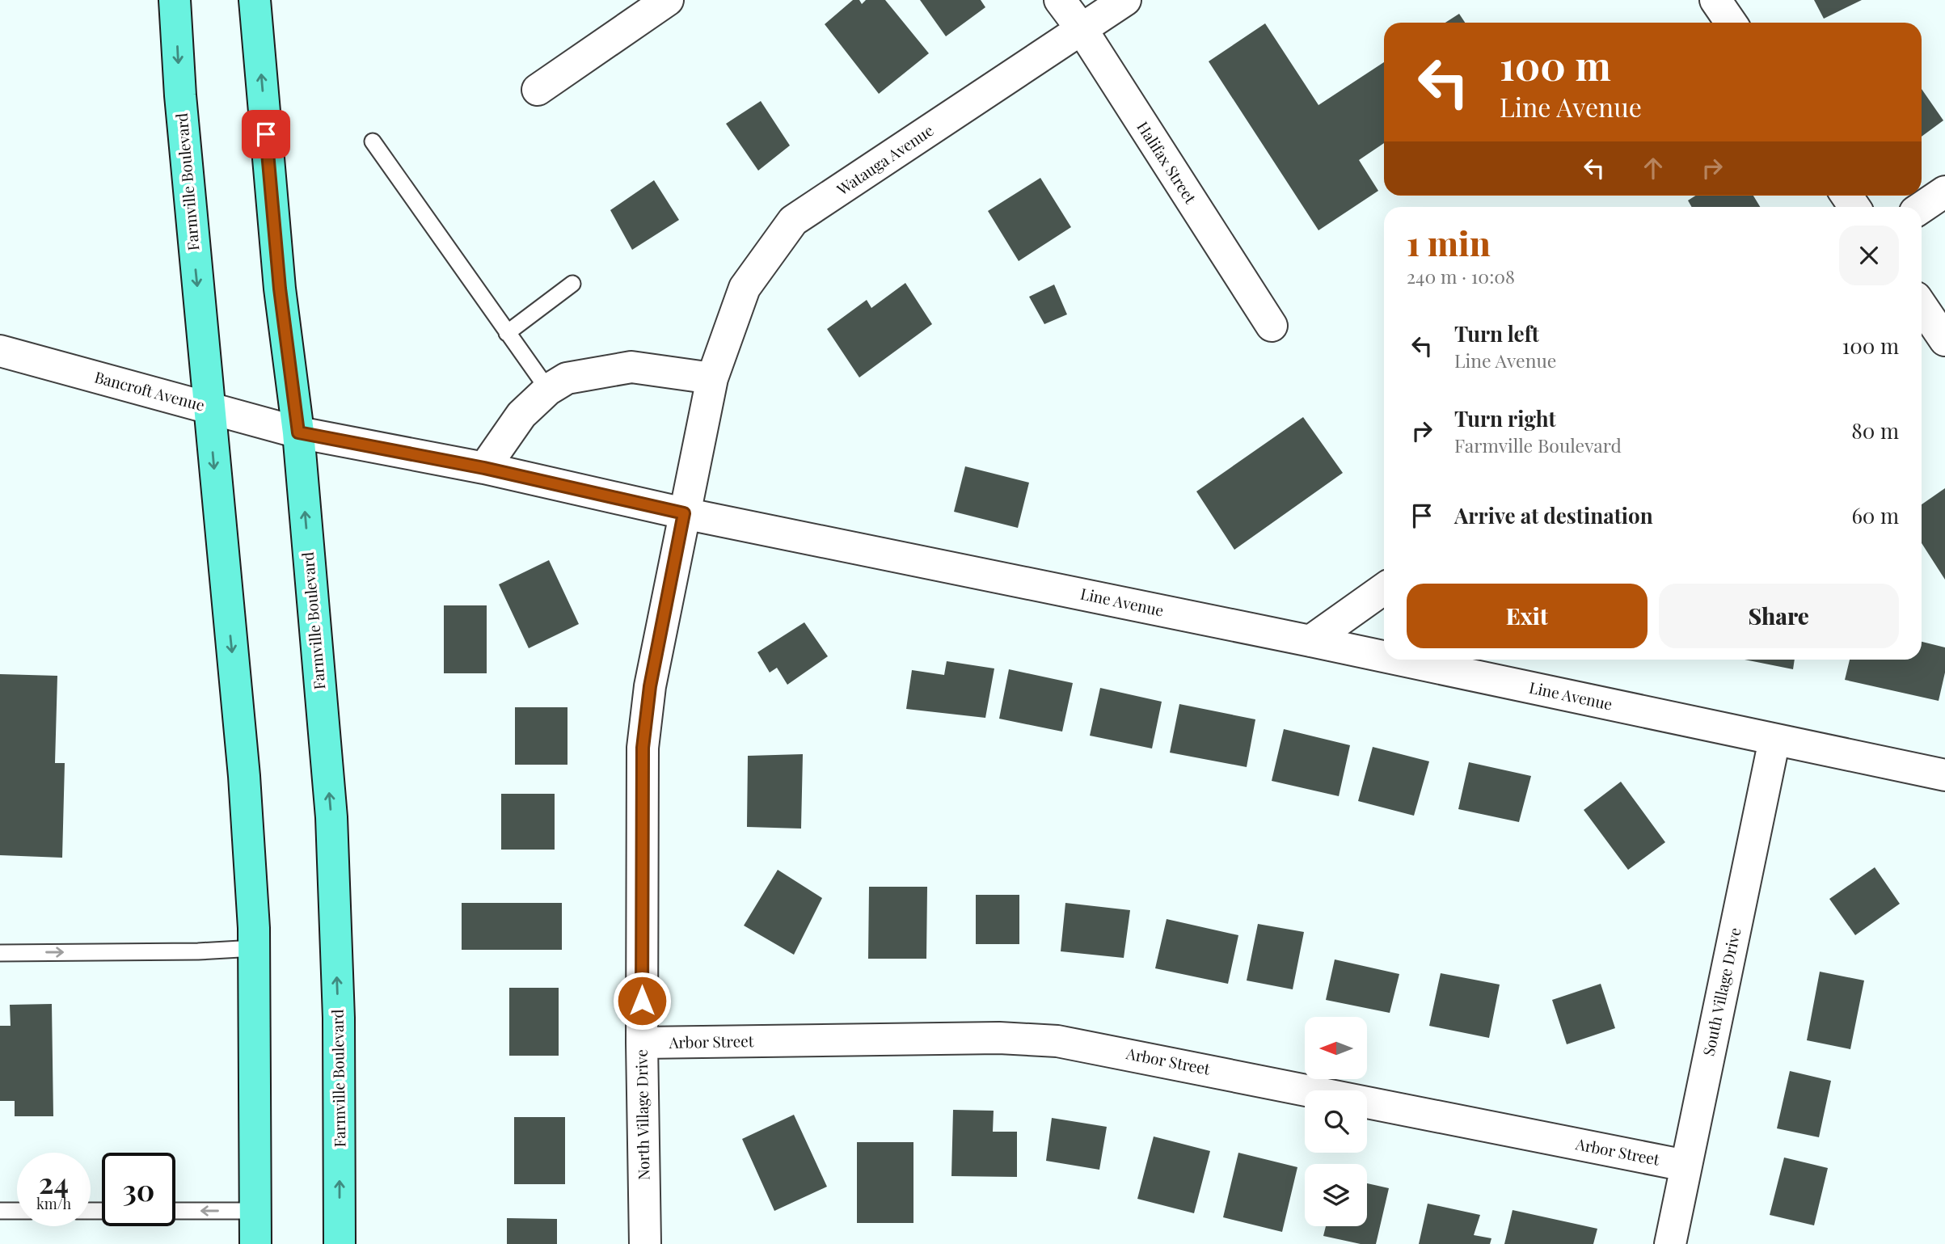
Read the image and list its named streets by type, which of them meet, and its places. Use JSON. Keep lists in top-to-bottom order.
{
  "streets": {
    "main road": ["Farmville Boulevard"],
    "street": [
      "Watauga Avenue",
      "Halifax Street",
      "Bancroft Avenue",
      "Line Avenue",
      "South Village Drive",
      "Arbor Street",
      "North Village Drive"
    ]
  },
  "crossings": [
    ["Watauga Avenue", "Halifax Street"],
    ["Watauga Avenue", "Line Avenue"],
    ["Watauga Avenue", "North Village Drive"],
    ["Farmville Boulevard", "Bancroft Avenue"],
    ["Farmville Boulevard", "Line Avenue"],
    ["Bancroft Avenue", "Line Avenue"],
    ["Line Avenue", "South Village Drive"],
    ["Line Avenue", "North Village Drive"],
    ["South Village Drive", "Arbor Street"],
    ["Arbor Street", "North Village Drive"]
  ],
  "north": "left",
  "page": {
    "turn": ["100 m", "Line Avenue"],
    "heading": ["1 min", "240 m · 10:08"],
    "list": [
      {
        "name": "Turn left",
        "note": "Line Avenue",
        "value": "100 m"
      },
      {
        "name": "Turn right",
        "note": "Farmville Boulevard",
        "value": "80 m"
      },
      {
        "name": "Arrive at destination",
        "value": "60 m"
      }
    ],
    "buttons": ["Exit", "Share"],
    "speed": "24 km/h",
    "limit": "30"
  }
}
